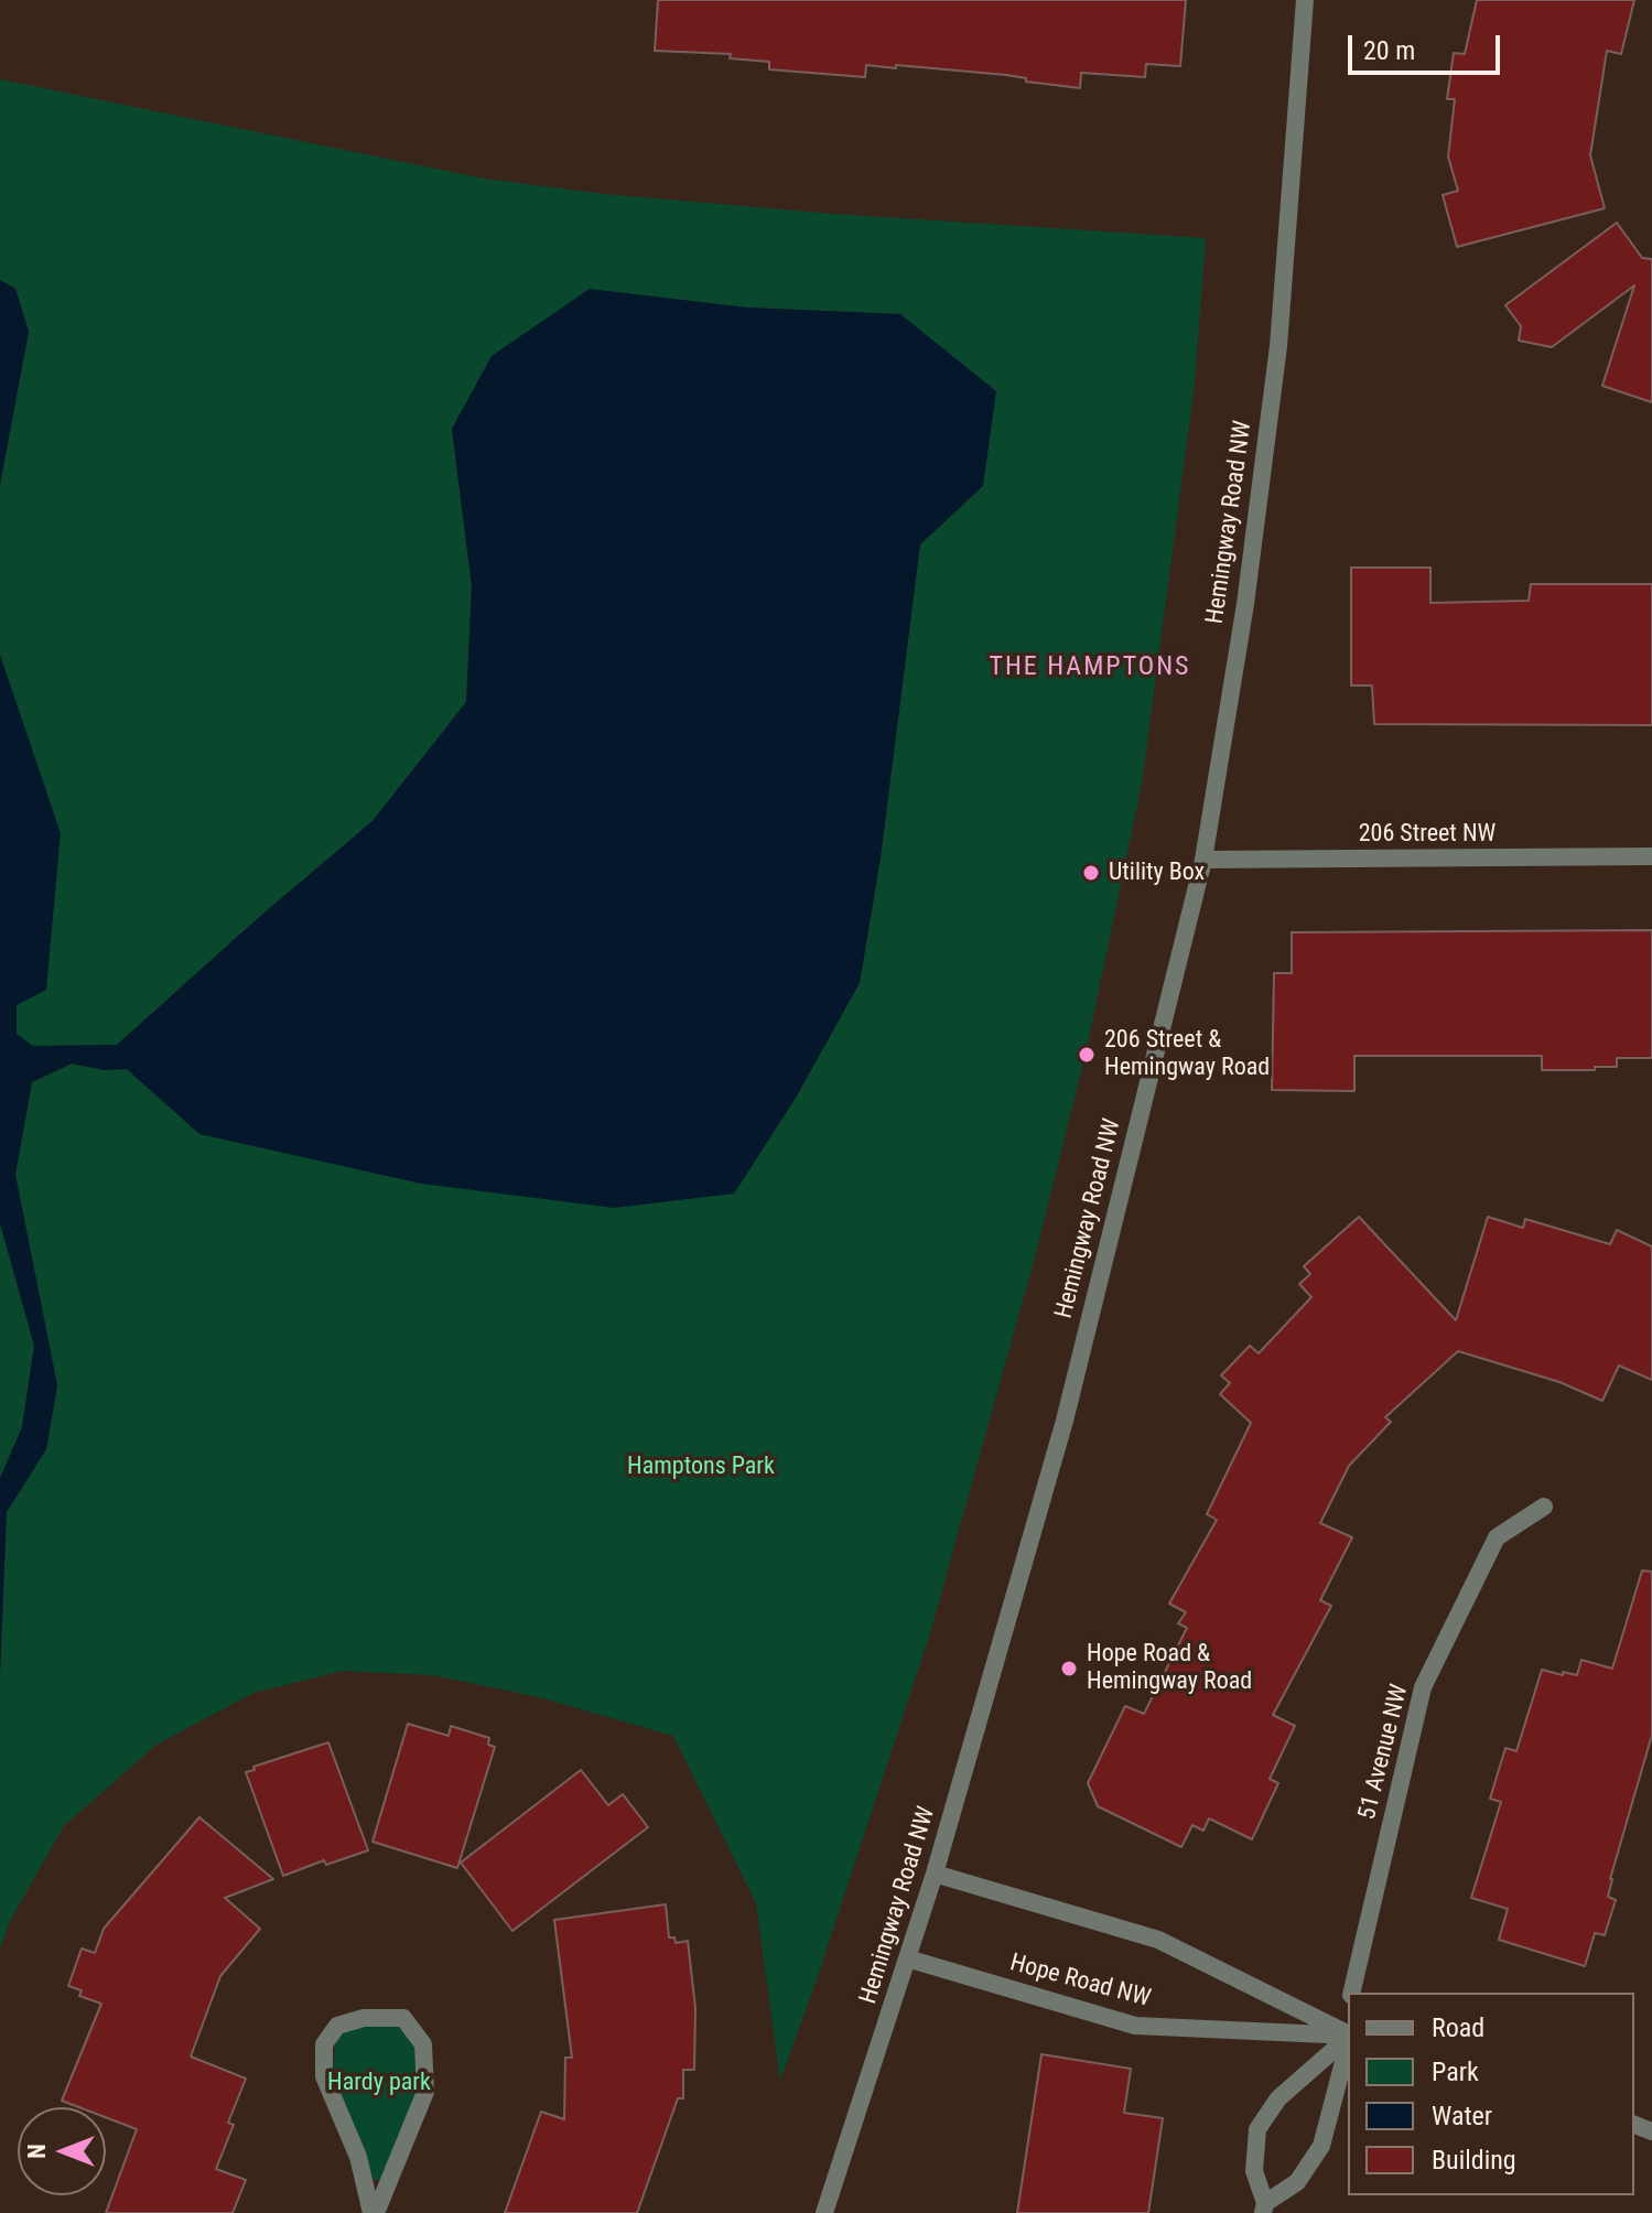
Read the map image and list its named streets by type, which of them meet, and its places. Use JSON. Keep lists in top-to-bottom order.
{
  "streets": {
    "street": [
      "Hemingway Road NW",
      "206 Street NW",
      "51 Avenue NW",
      "Hope Road NW"
    ]
  },
  "crossings": [
    ["Hemingway Road NW", "206 Street NW"],
    ["Hemingway Road NW", "Hope Road NW"]
  ],
  "districts": ["THE HAMPTONS"],
  "parks": ["Hamptons Park", "Hardy park"],
  "places": ["Utility Box", "206 Street & Hemingway Road", "Hope Road & Hemingway Road"],
  "legend": [
    "Road",
    "Park",
    "Water",
    "Building"
  ],
  "scale_bar": "20 m",
  "north": "left"
}
